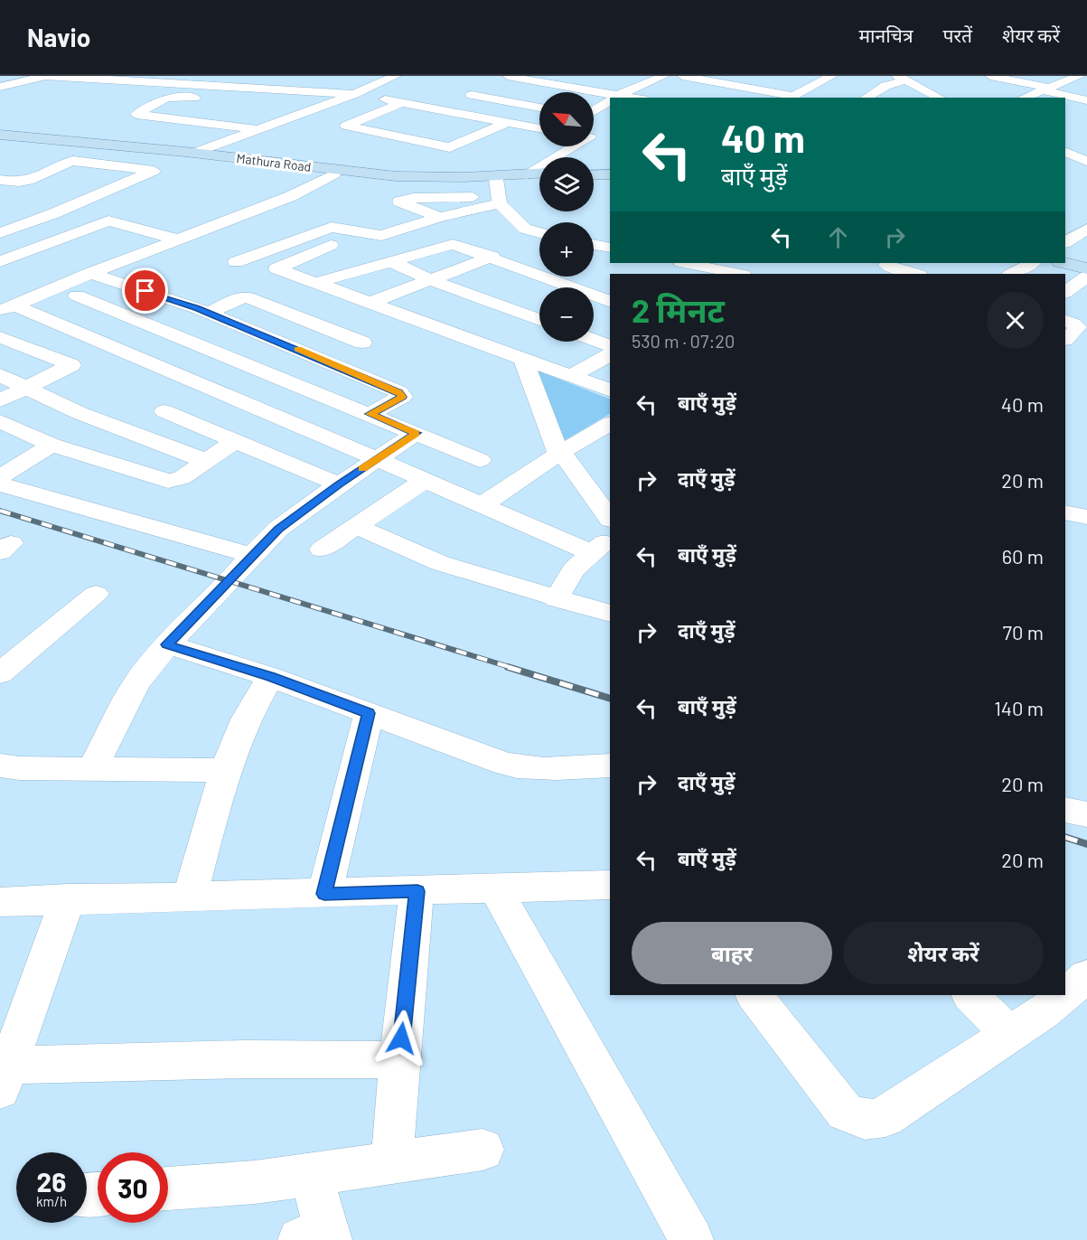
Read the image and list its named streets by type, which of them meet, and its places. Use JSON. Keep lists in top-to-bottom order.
{
  "streets": {
    "main road": ["Mathura Road"]
  },
  "north": "top left",
  "page": {
    "header": "Navio",
    "nav": ["मानचित्र", "परतें", "शेयर करें"],
    "map_buttons": ["+", "−"],
    "turn": ["40 m", "बाएँ मुड़ें"],
    "heading": ["2 मिनट", "530 m · 07:20"],
    "list": [
      {
        "name": "बाएँ मुड़ें",
        "value": "40 m"
      },
      {
        "name": "दाएँ मुड़ें",
        "value": "20 m"
      },
      {
        "name": "बाएँ मुड़ें",
        "value": "60 m"
      },
      {
        "name": "दाएँ मुड़ें",
        "value": "70 m"
      },
      {
        "name": "बाएँ मुड़ें",
        "value": "140 m"
      },
      {
        "name": "दाएँ मुड़ें",
        "value": "20 m"
      },
      {
        "name": "बाएँ मुड़ें",
        "value": "20 m"
      }
    ],
    "buttons": ["बाहर", "शेयर करें"],
    "speed": "26 km/h",
    "limit": "30"
  }
}
